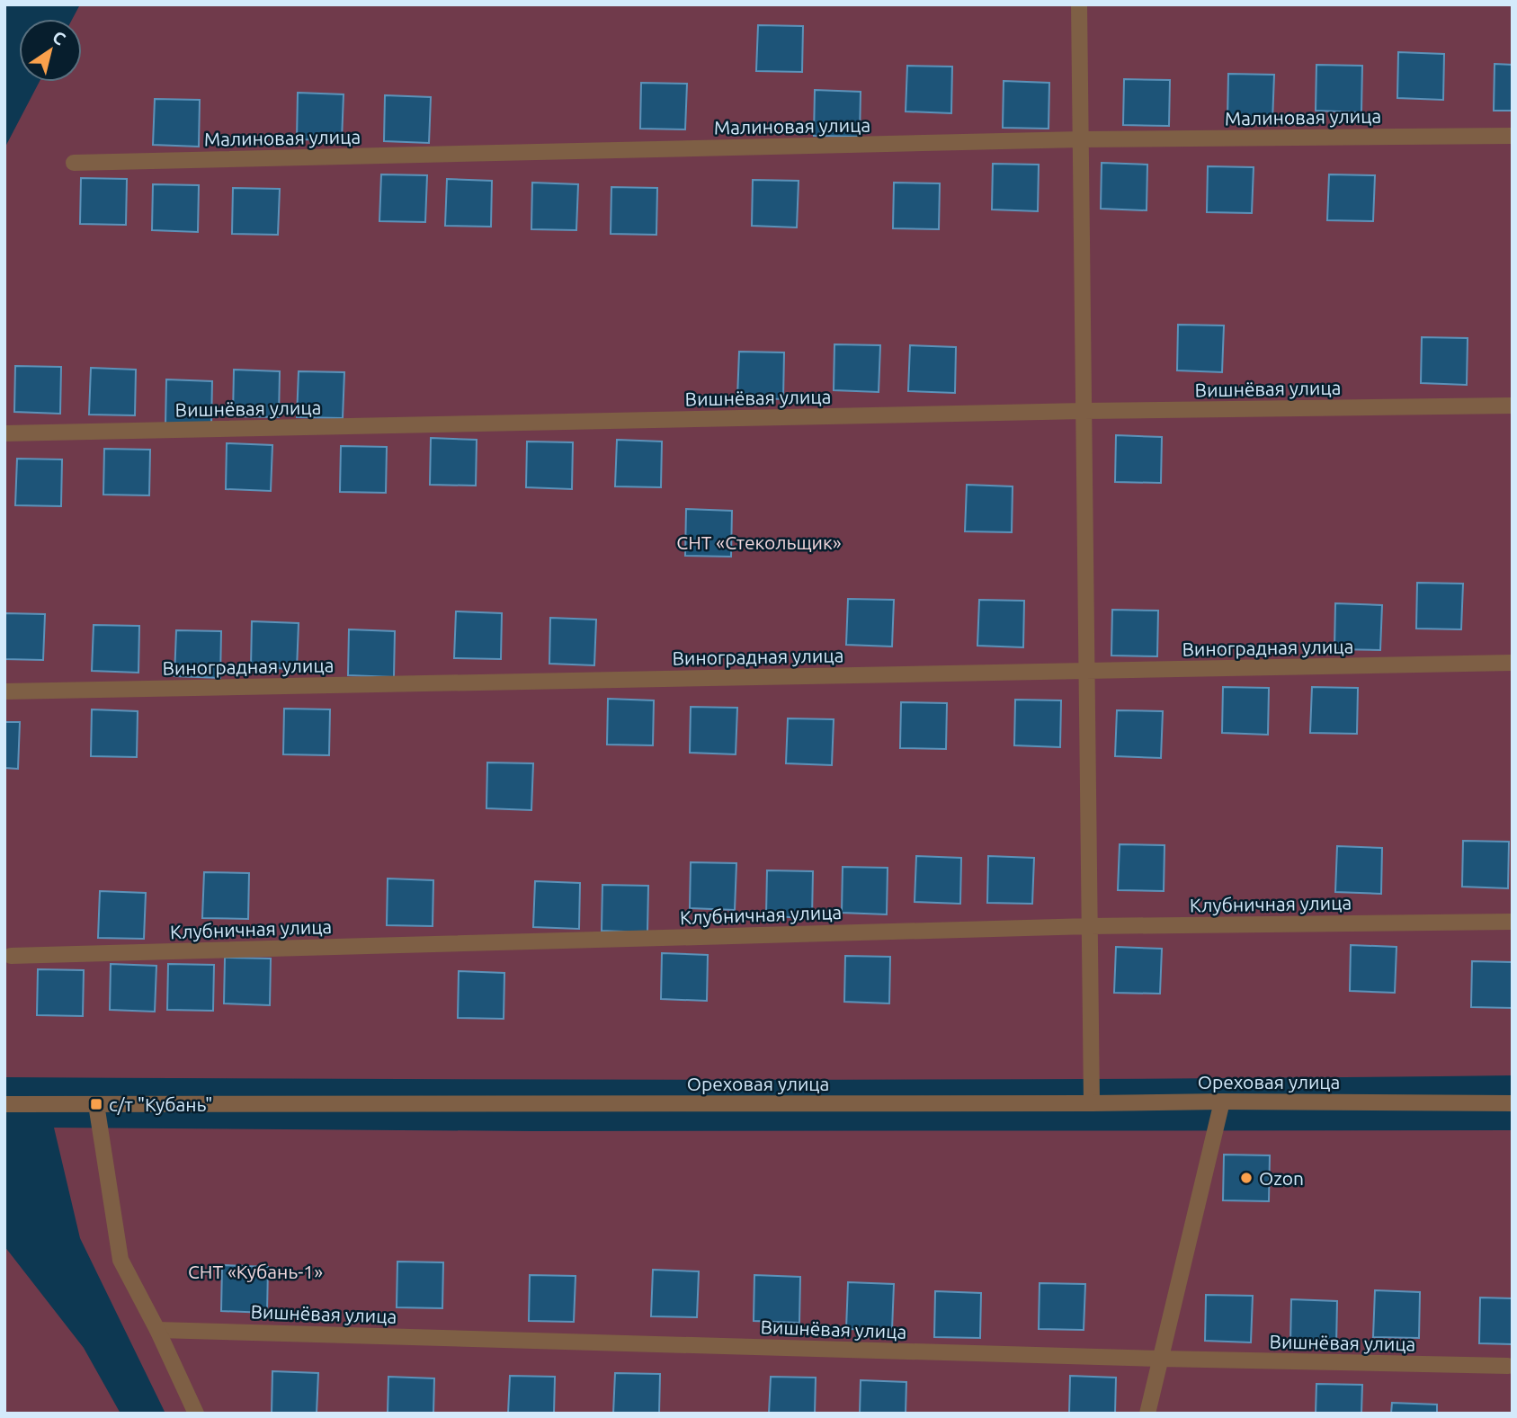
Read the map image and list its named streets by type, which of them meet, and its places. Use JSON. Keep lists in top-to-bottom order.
{
  "streets": {
    "street": [
      "Малиновая улица",
      "Вишнёвая улица",
      "Виноградная улица",
      "Клубничная улица",
      "Ореховая улица"
    ]
  },
  "parks": ["СНТ «Стекольщик»", "СНТ «Кубань-1»"],
  "places": {
    "transit": ["с/т \"Кубань\""],
    "other": ["Ozon"]
  },
  "north": "top right"
}
